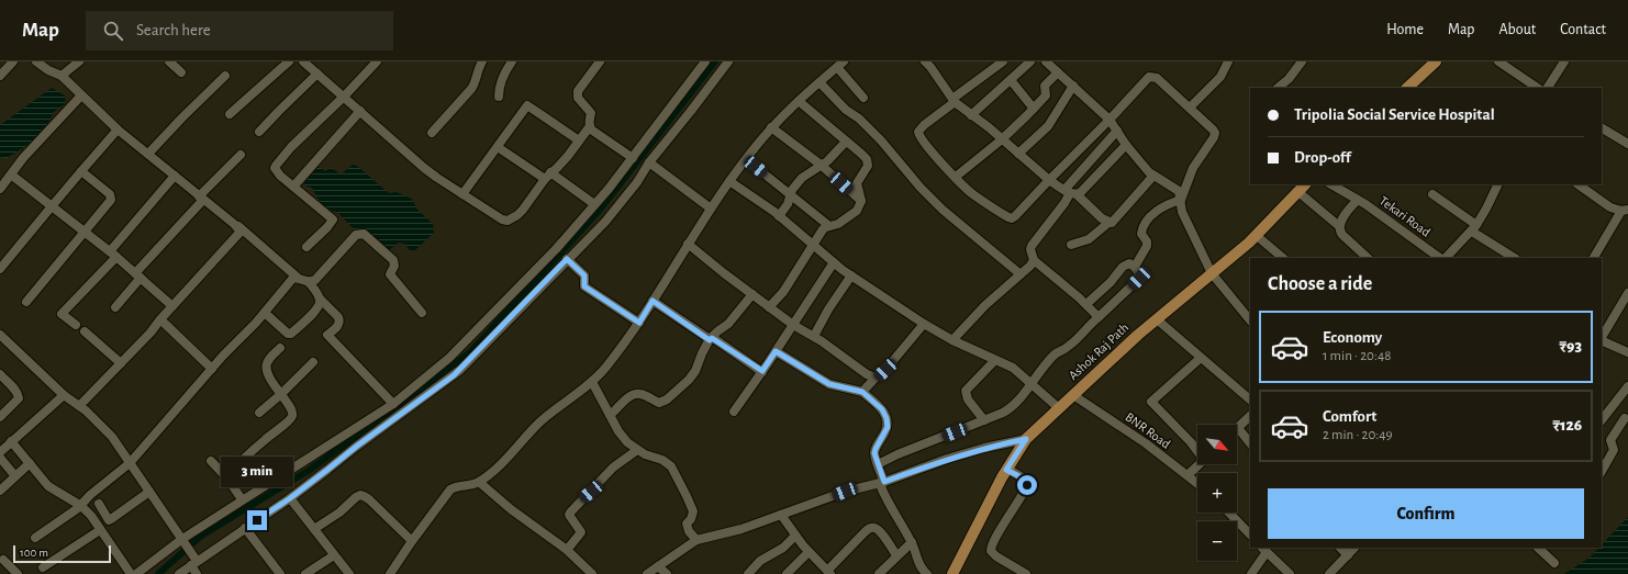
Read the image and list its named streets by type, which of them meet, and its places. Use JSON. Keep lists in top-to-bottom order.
{
  "streets": {
    "main road": ["Ashok Raj Path"],
    "street": ["Tekari Road", "BNR Road"]
  },
  "crossings": [
    ["Ashok Raj Path", "BNR Road"]
  ],
  "scale_bar": "100 m",
  "north": "bottom right",
  "page": {
    "header": "Map",
    "search": "Search here",
    "nav": [
      "Home",
      "Map",
      "About",
      "Contact"
    ],
    "banner": ["Tripolia Social Service Hospital", "Drop-off"],
    "heading": "Choose a ride",
    "list": [
      {
        "name": "Economy",
        "note": "1 min · 20:48",
        "value": "₹93"
      },
      {
        "name": "Comfort",
        "note": "2 min · 20:49",
        "value": "₹126"
      }
    ],
    "map_buttons": ["+", "−"],
    "bubble": "3 min",
    "buttons": "Confirm",
    "scale": "100 m"
  }
}
